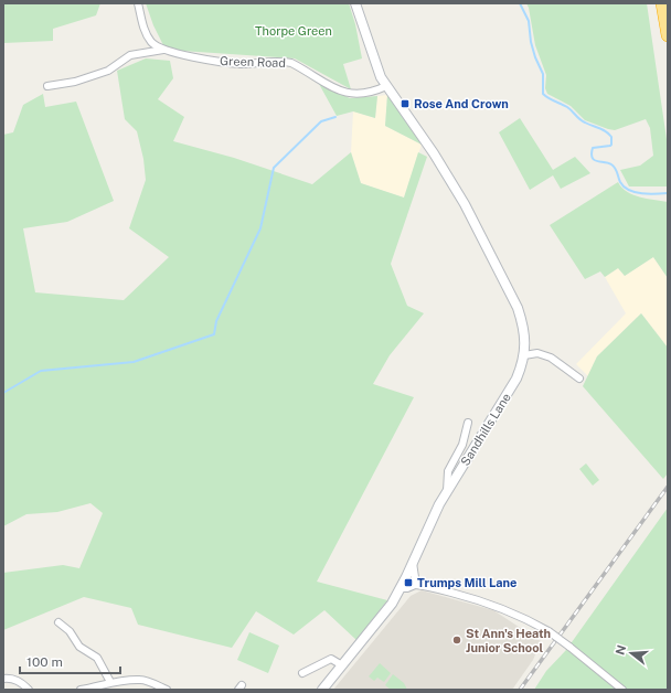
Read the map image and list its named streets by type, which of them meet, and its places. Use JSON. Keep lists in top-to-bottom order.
{
  "streets": {
    "main road": ["Sandhills Lane"],
    "street": ["Green Road"]
  },
  "crossings": [
    ["Green Road", "Sandhills Lane"]
  ],
  "parks": ["Thorpe Green"],
  "places": {
    "transit": ["Rose And Crown", "Trumps Mill Lane"],
    "other": ["St Ann's Heath Junior School"]
  },
  "scale_bar": "100 m",
  "north": "left"
}
